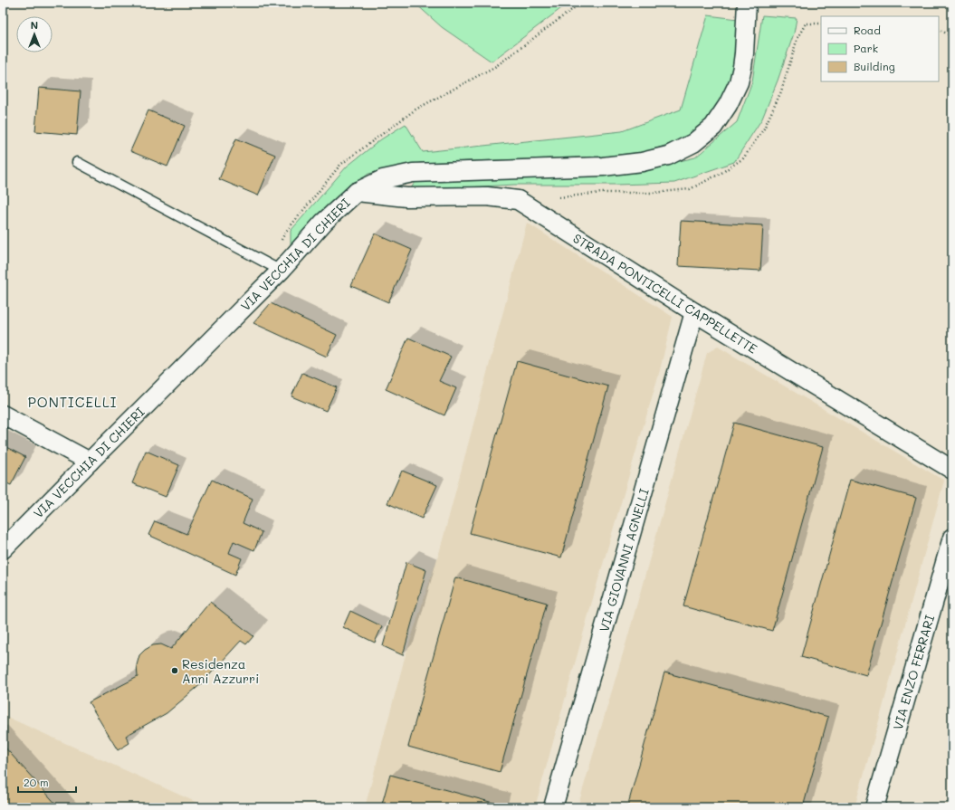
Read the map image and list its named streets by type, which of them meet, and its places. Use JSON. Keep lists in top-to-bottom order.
{
  "streets": {
    "street": [
      "VIA VECCHIA DI CHIERI",
      "STRADA PONTICELLI CAPPELLETTE",
      "VIA GIOVANNI AGNELLI",
      "VIA ENZO FERRARI"
    ]
  },
  "crossings": [
    ["VIA VECCHIA DI CHIERI", "STRADA PONTICELLI CAPPELLETTE"],
    ["STRADA PONTICELLI CAPPELLETTE", "VIA GIOVANNI AGNELLI"]
  ],
  "districts": ["PONTICELLI"],
  "places": ["Residenza Anni Azzurri"],
  "legend": ["Road", "Park", "Building"],
  "scale_bar": "20 m",
  "north": "top"
}
